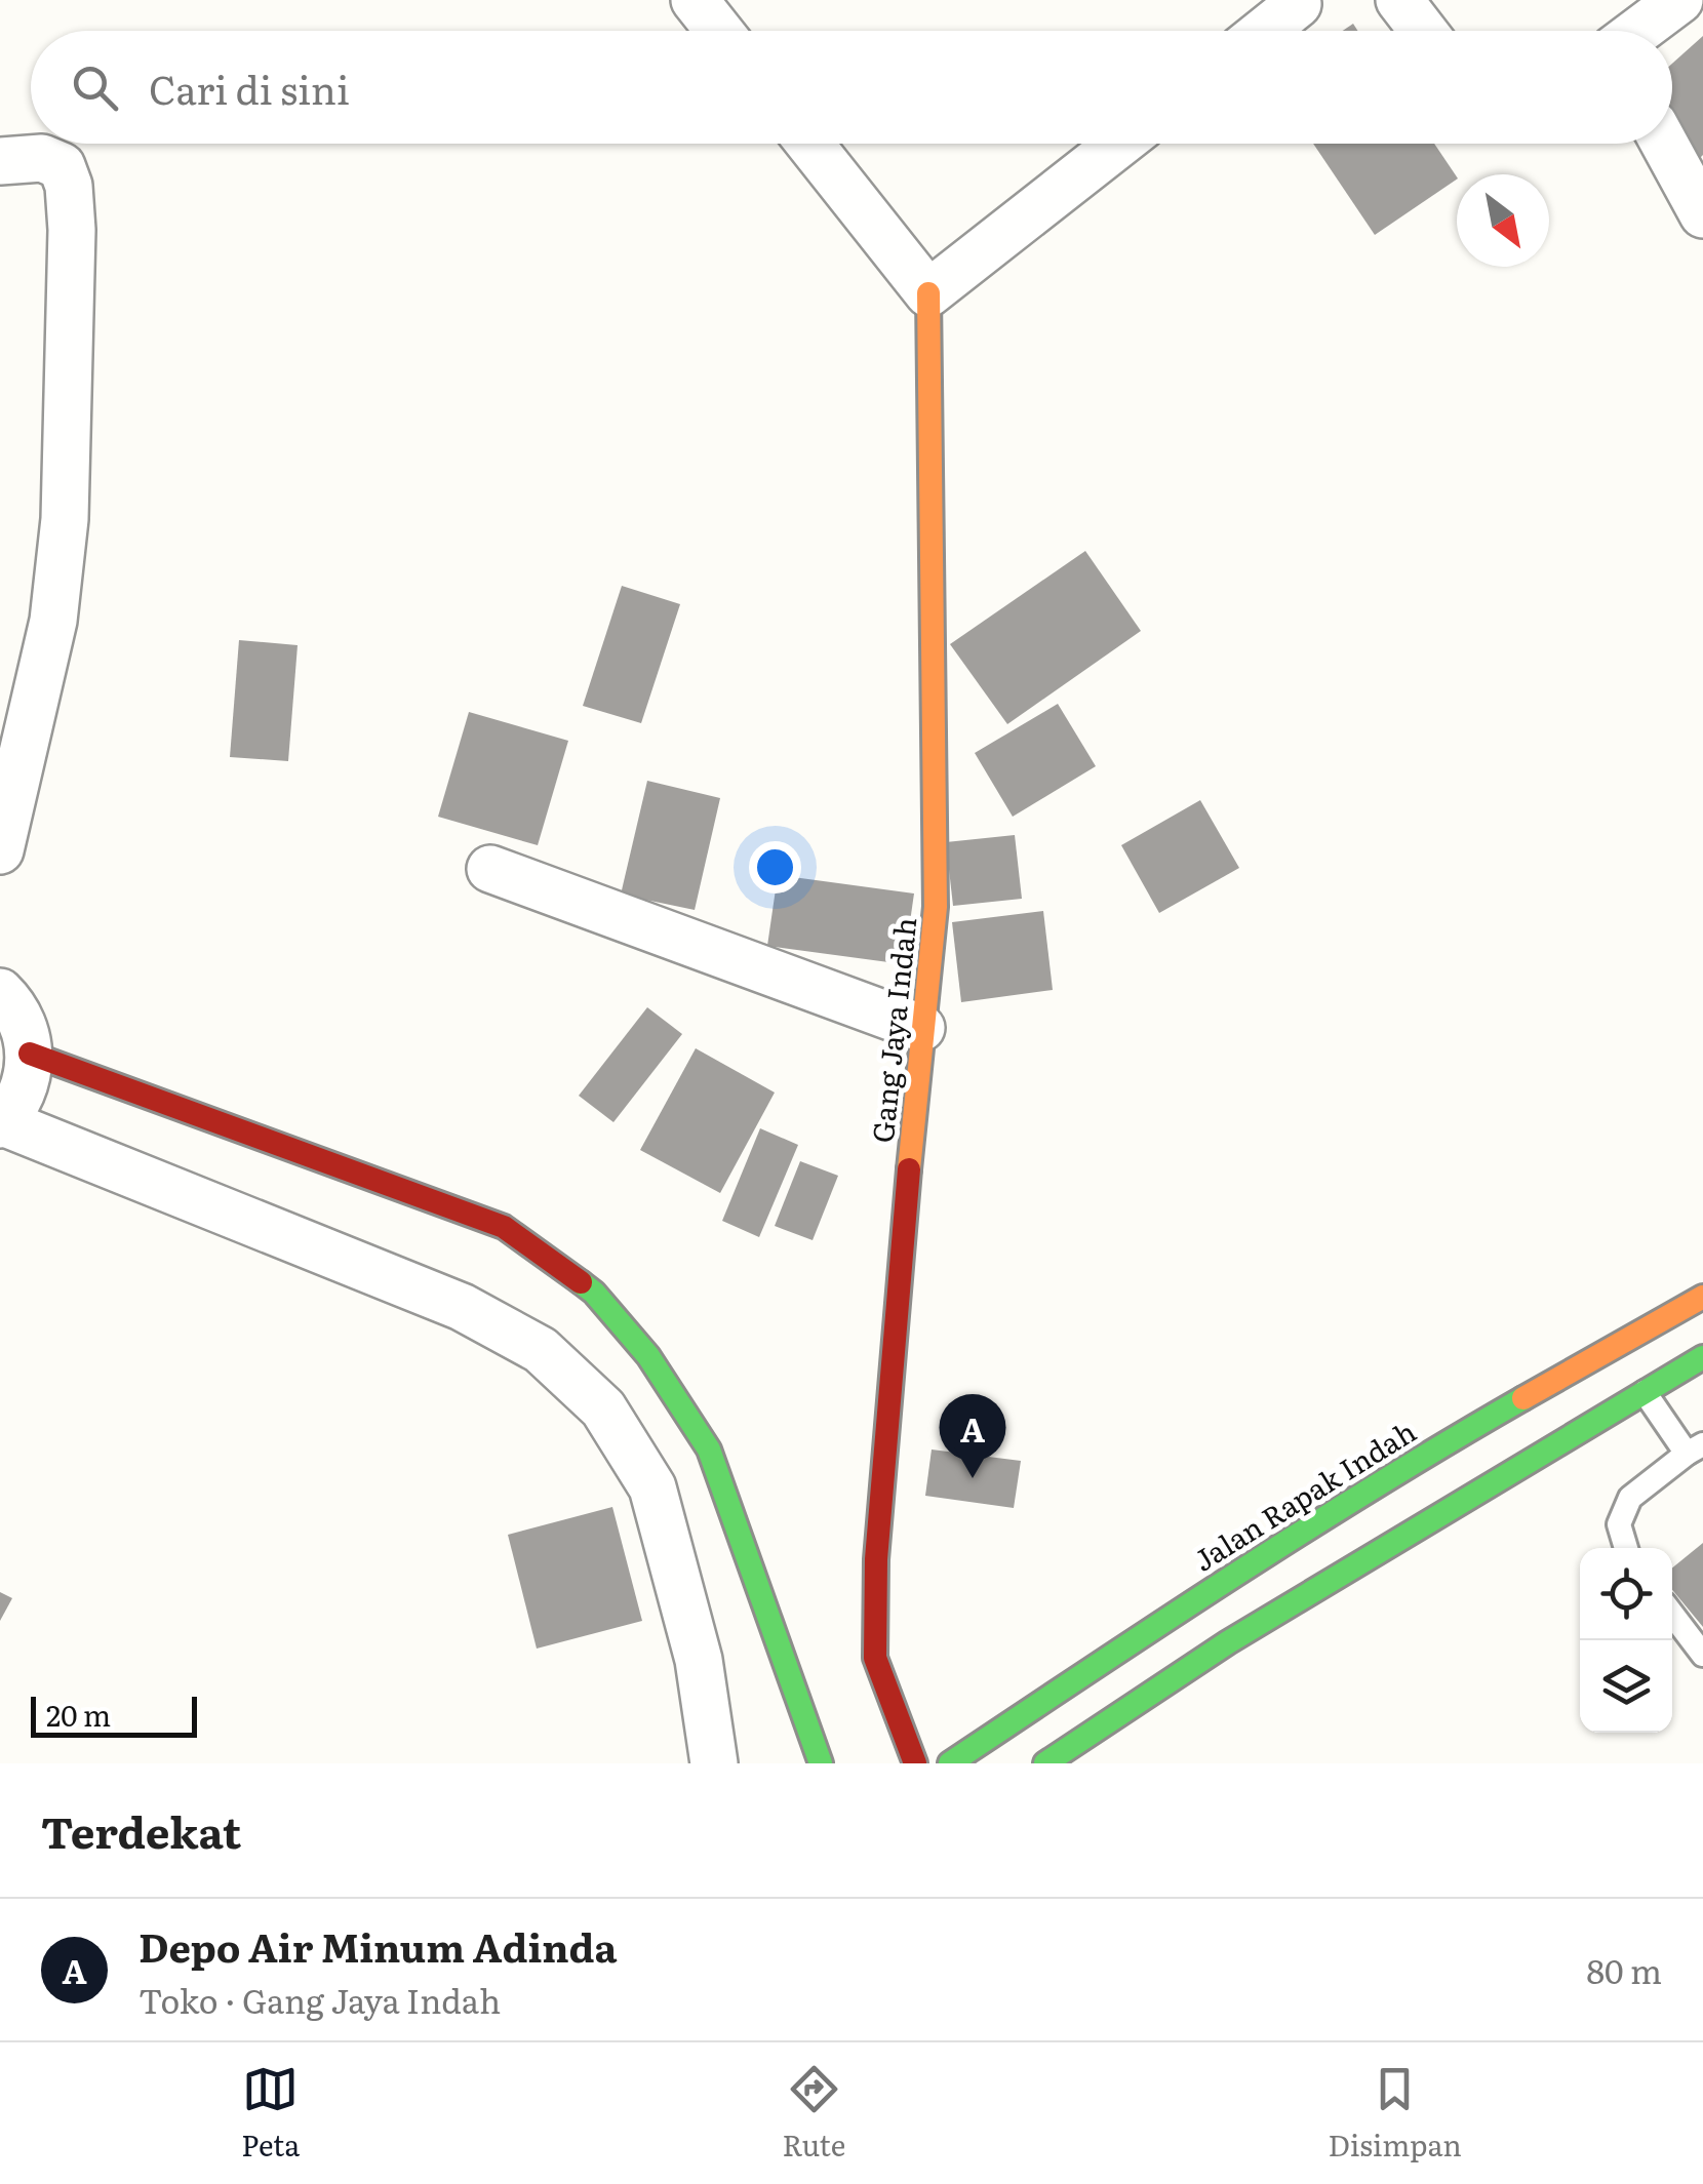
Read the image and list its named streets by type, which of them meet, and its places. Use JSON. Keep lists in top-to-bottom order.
{
  "streets": {
    "street": ["Gang Jaya Indah", "Jalan Rapak Indah"]
  },
  "scale_bar": "20 m",
  "north": "bottom right",
  "page": {
    "search": "Cari di sini",
    "pins": "A",
    "scale": "20 m",
    "heading": "Terdekat",
    "list": [
      {
        "mark": "A",
        "name": "Depo Air Minum Adinda",
        "note": "Toko · Gang Jaya Indah",
        "value": "80 m"
      }
    ],
    "nav": ["Peta", "Rute", "Disimpan"]
  }
}
